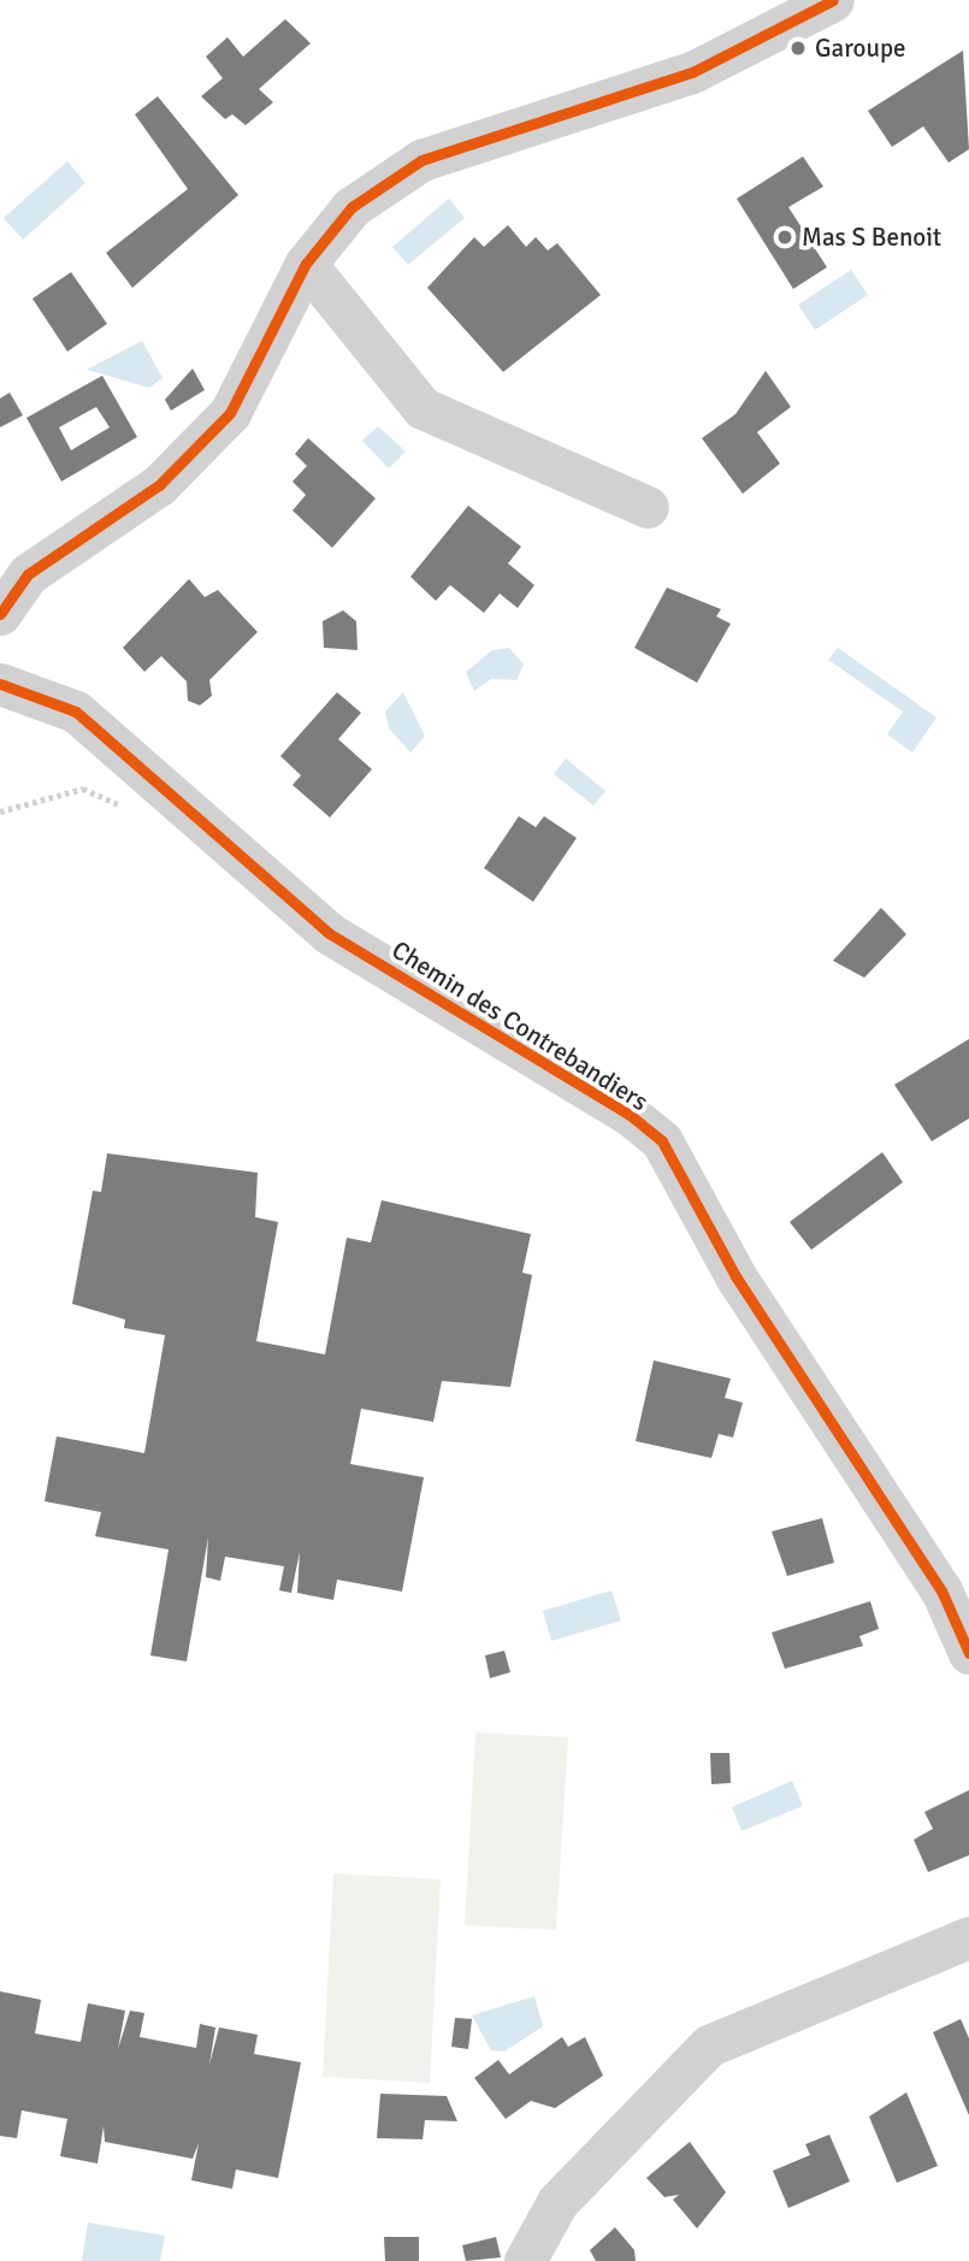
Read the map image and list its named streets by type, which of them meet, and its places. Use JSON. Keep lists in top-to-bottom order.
{
  "streets": {
    "street": ["Chemin des Contrebandiers"]
  },
  "places": ["Garoupe", "Mas S Benoit"]
}
